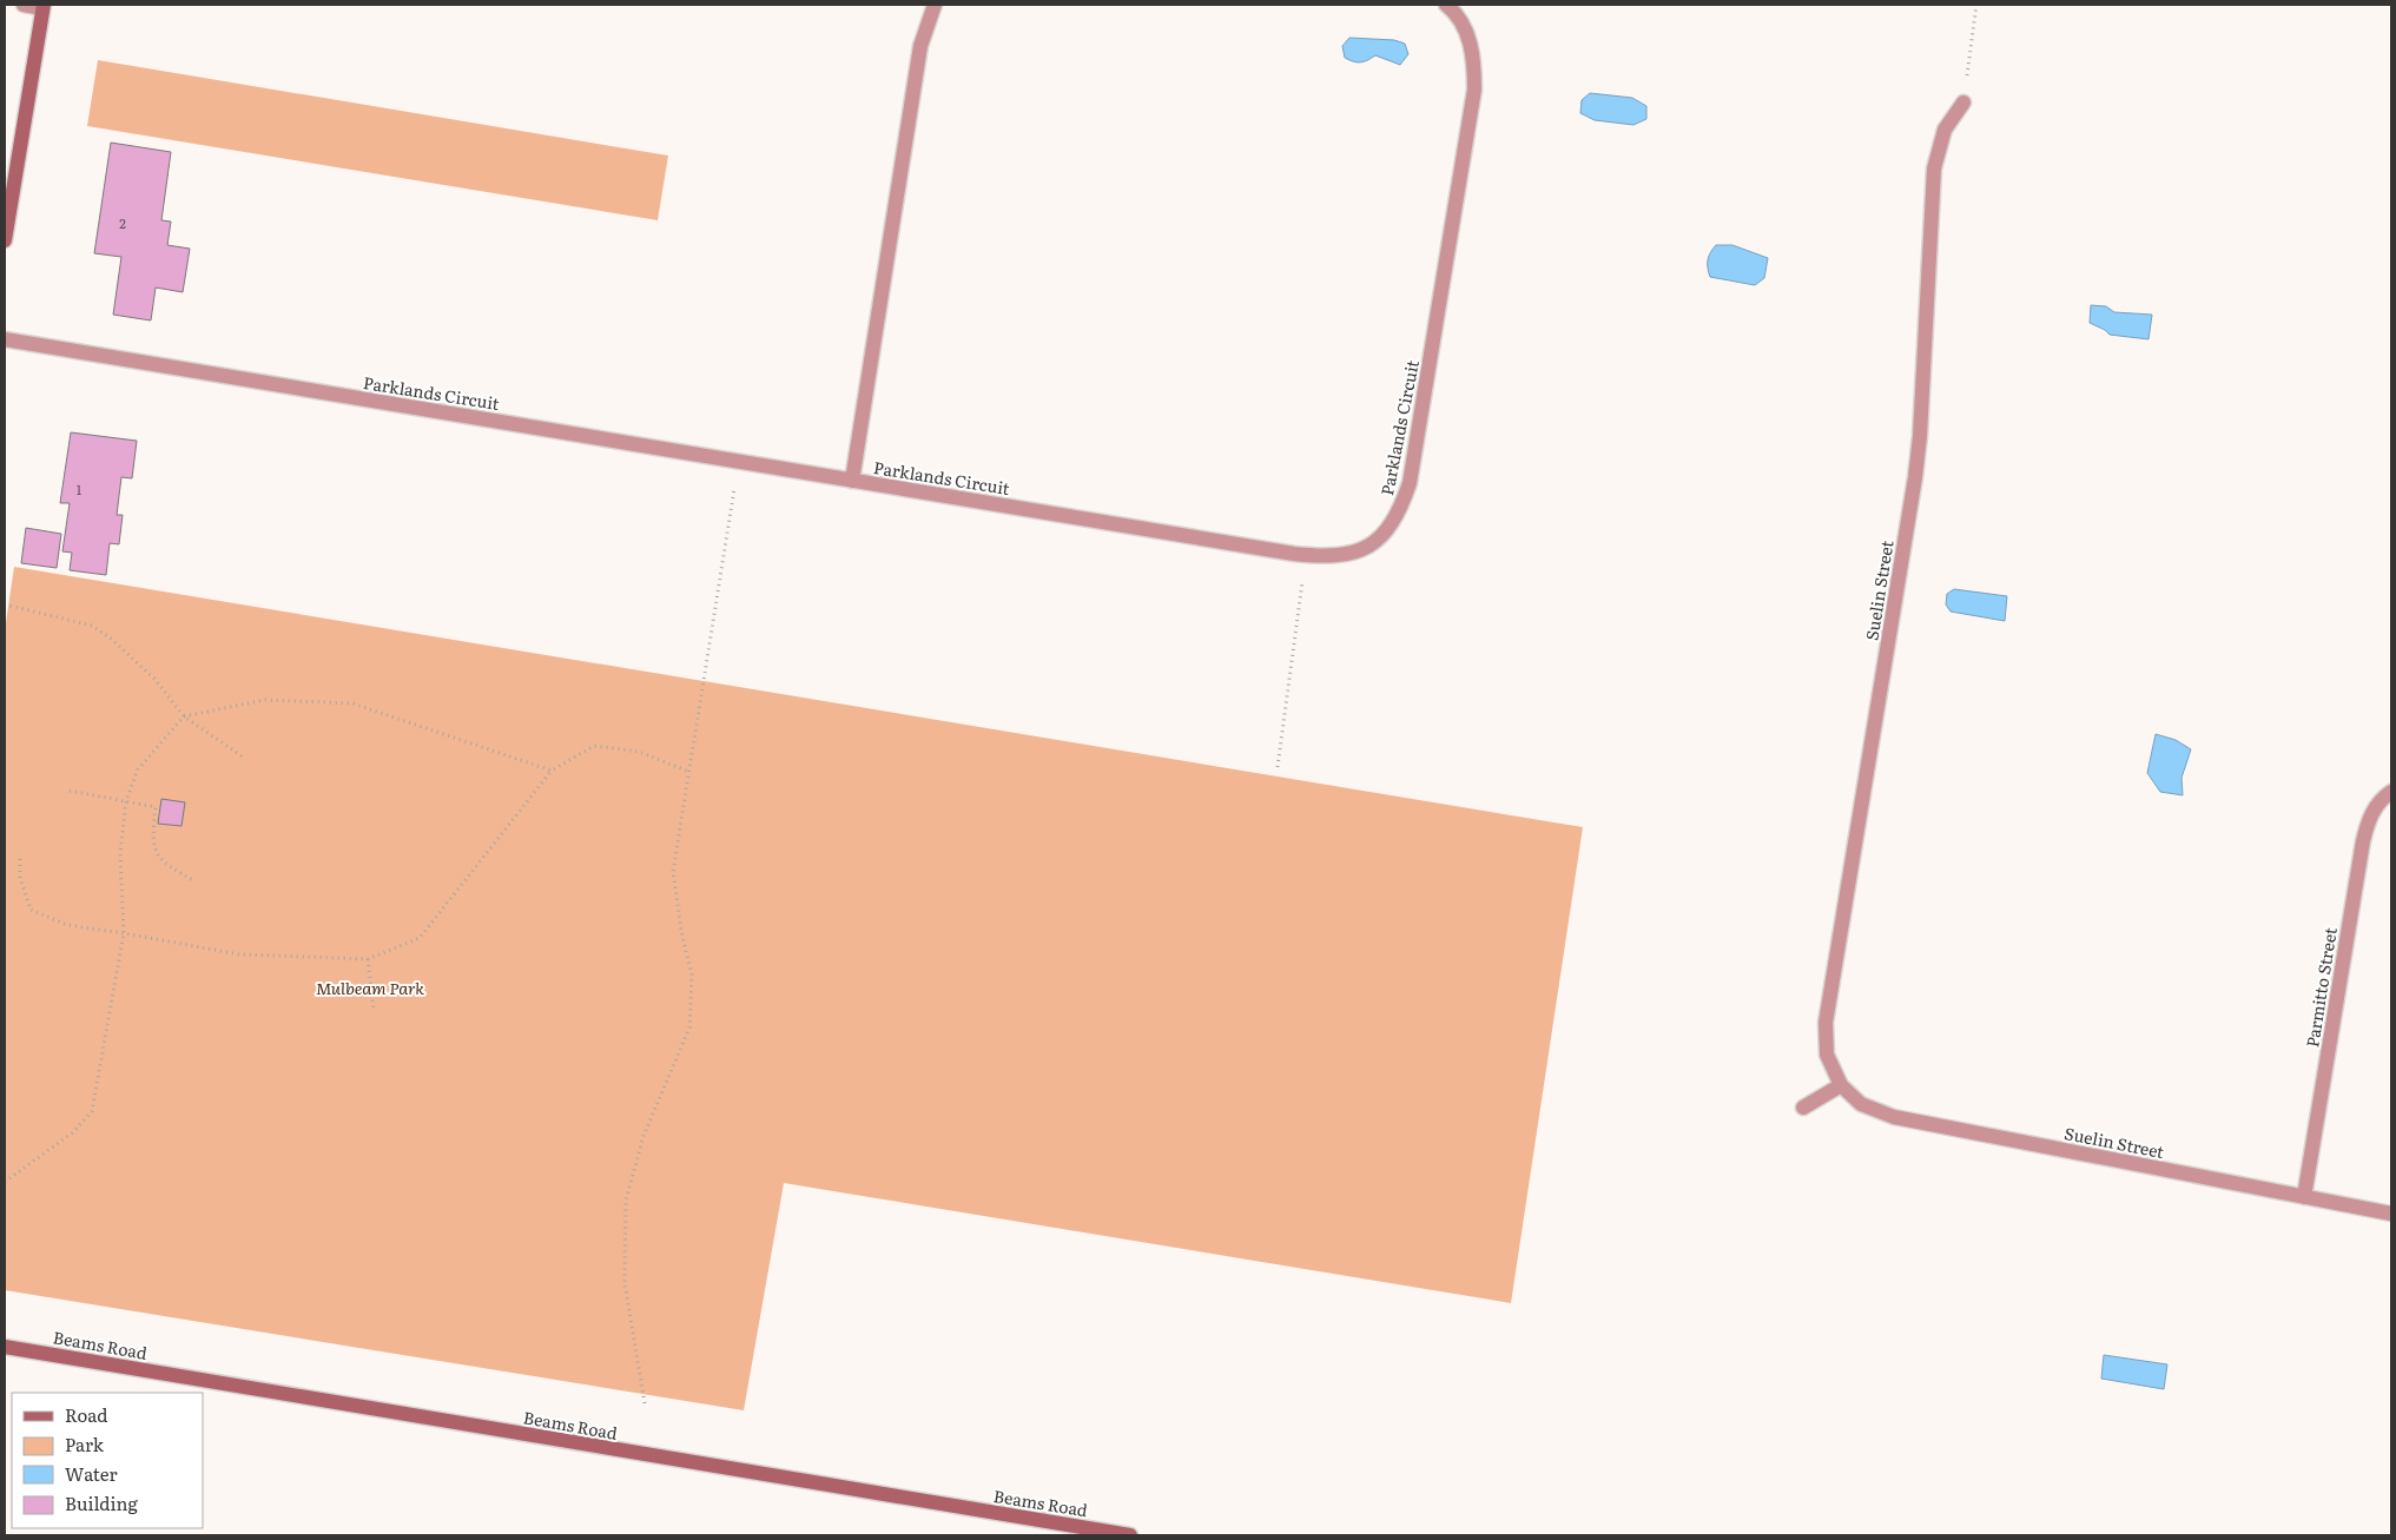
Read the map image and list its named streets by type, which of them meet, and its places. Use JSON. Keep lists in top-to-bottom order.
{
  "streets": {
    "main road": ["Beams Road"],
    "street": ["Parklands Circuit", "Suelin Street", "Parmitto Street"]
  },
  "crossings": [
    ["Suelin Street", "Parmitto Street"]
  ],
  "parks": ["Mulbeam Park"],
  "house_numbers": ["2", "1"],
  "legend": [
    "Road",
    "Park",
    "Water",
    "Building"
  ]
}
